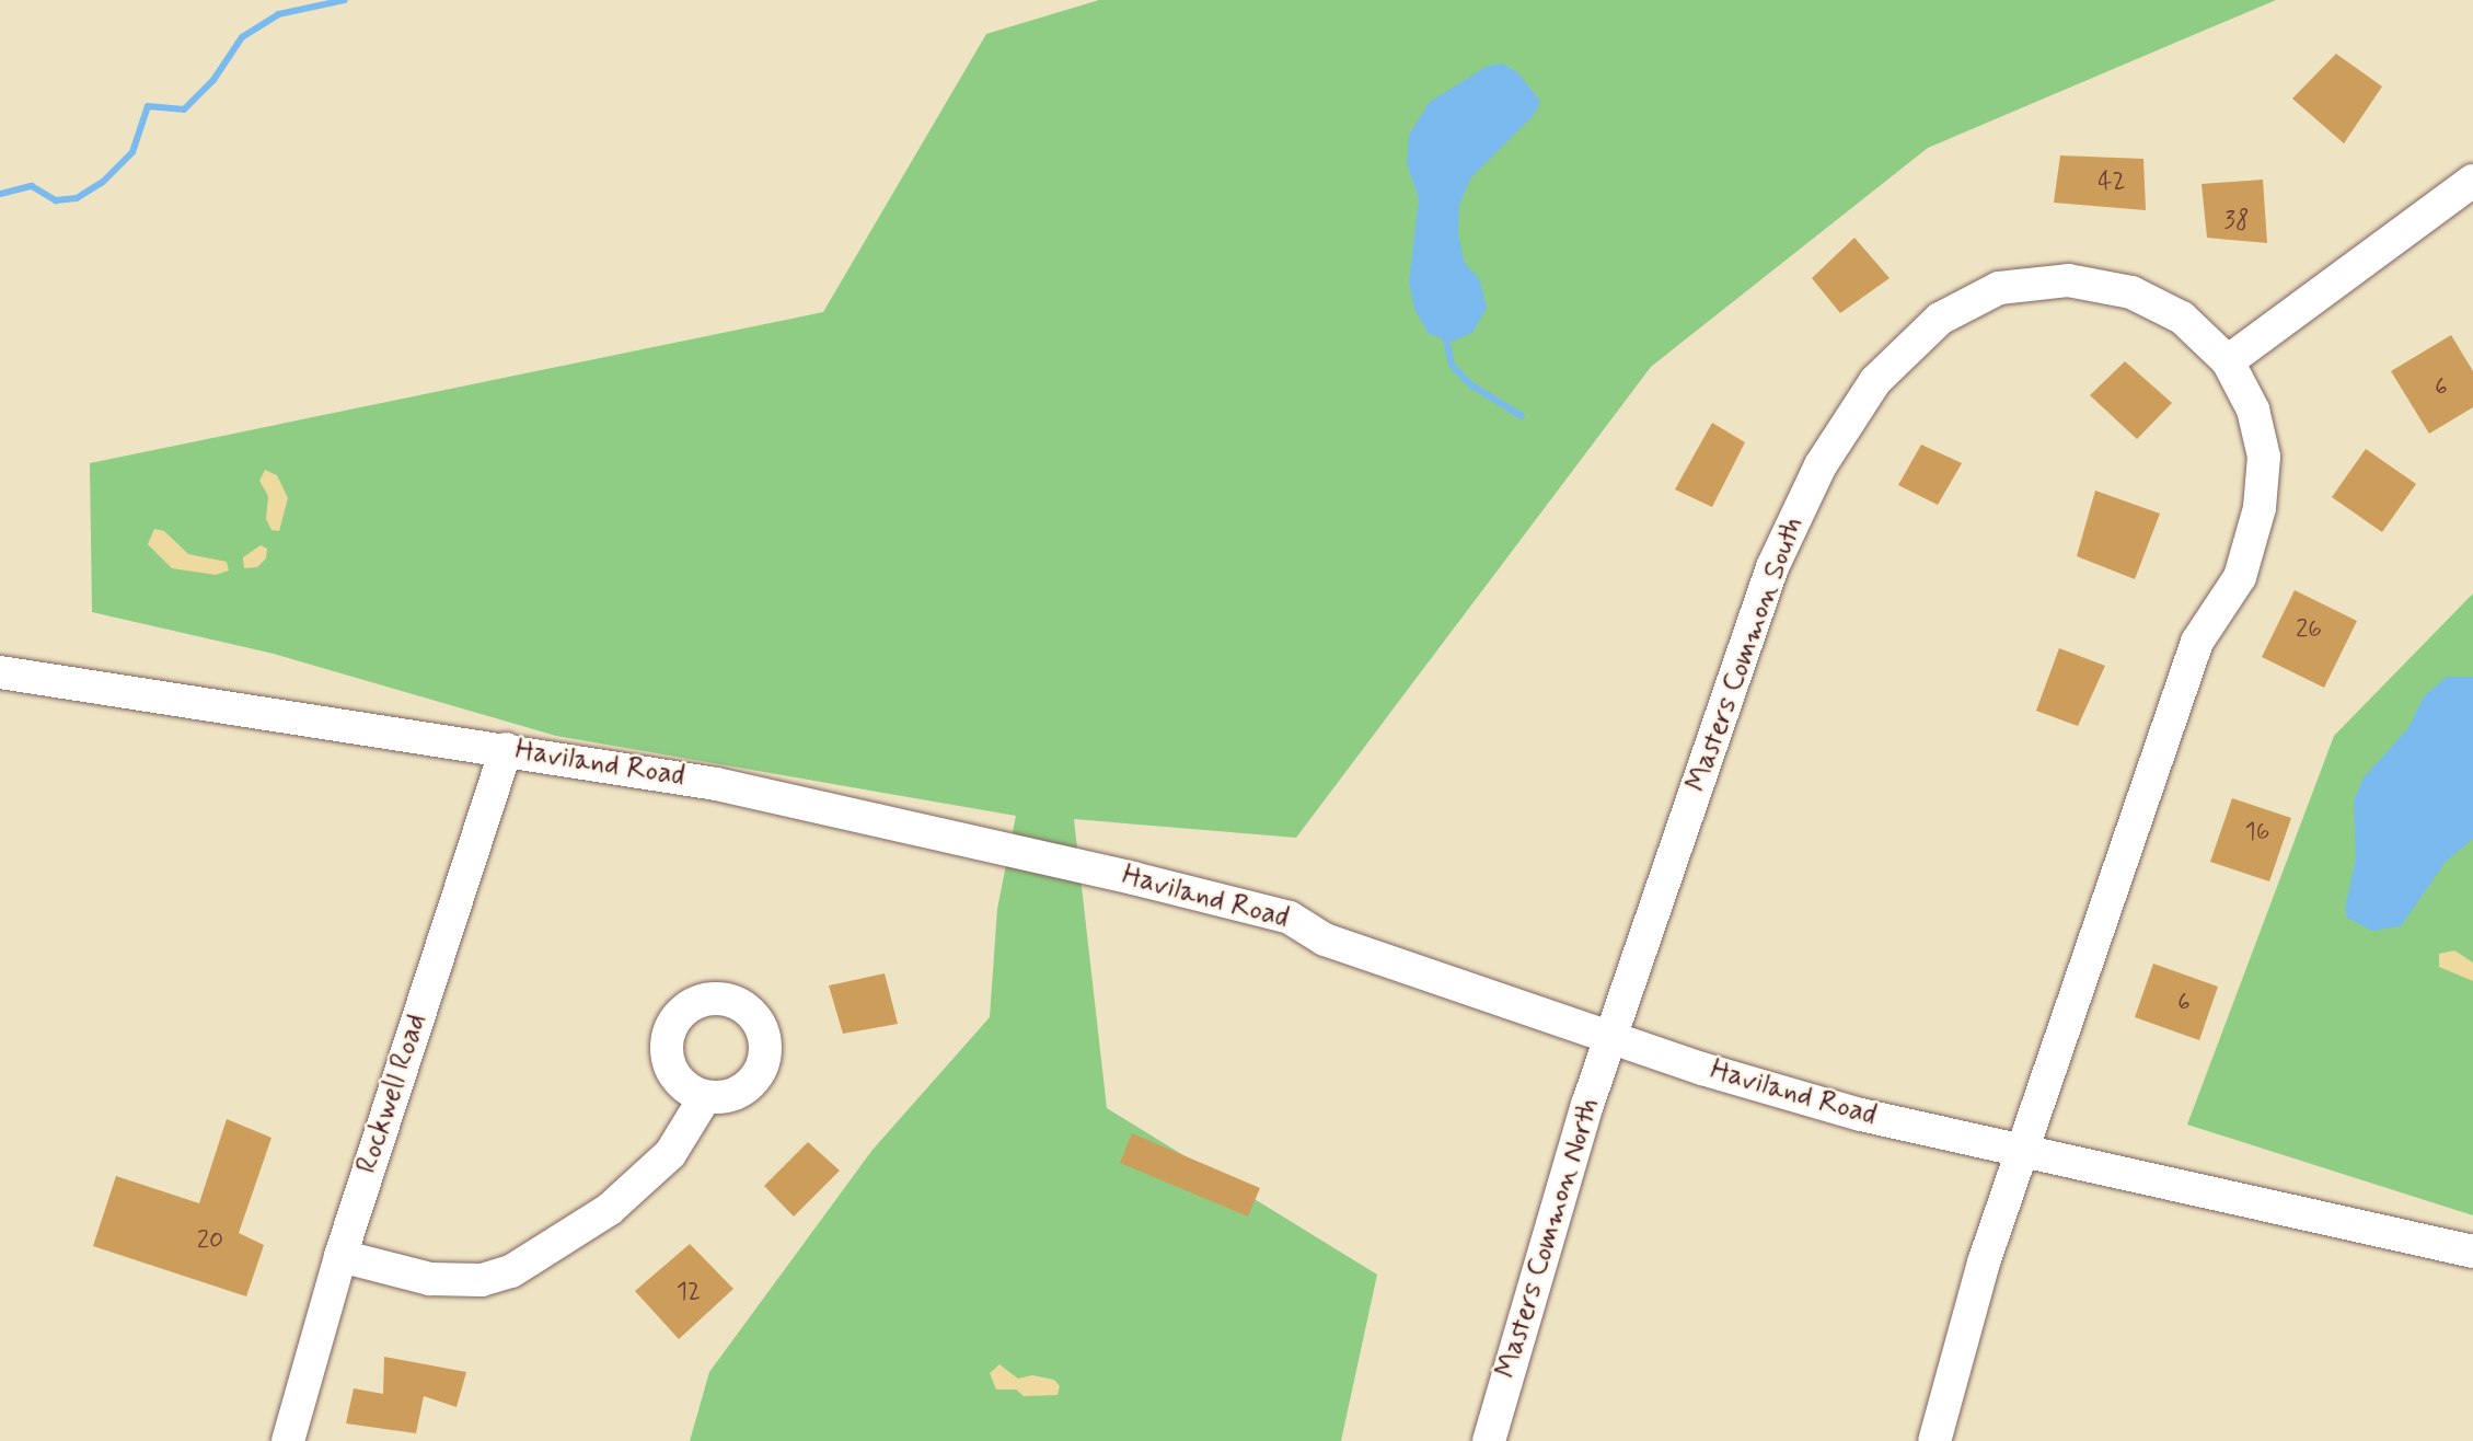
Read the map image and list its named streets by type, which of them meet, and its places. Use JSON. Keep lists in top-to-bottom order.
{
  "streets": {
    "street": [
      "Masters Common South",
      "Haviland Road",
      "Rockwell Road",
      "Masters Common North"
    ]
  },
  "crossings": [
    ["Masters Common South", "Haviland Road"],
    ["Masters Common South", "Masters Common North"],
    ["Haviland Road", "Rockwell Road"],
    ["Haviland Road", "Masters Common North"]
  ],
  "house_numbers": [
    "42",
    "38",
    "6",
    "26",
    "16",
    "6",
    "20",
    "12"
  ]
}
